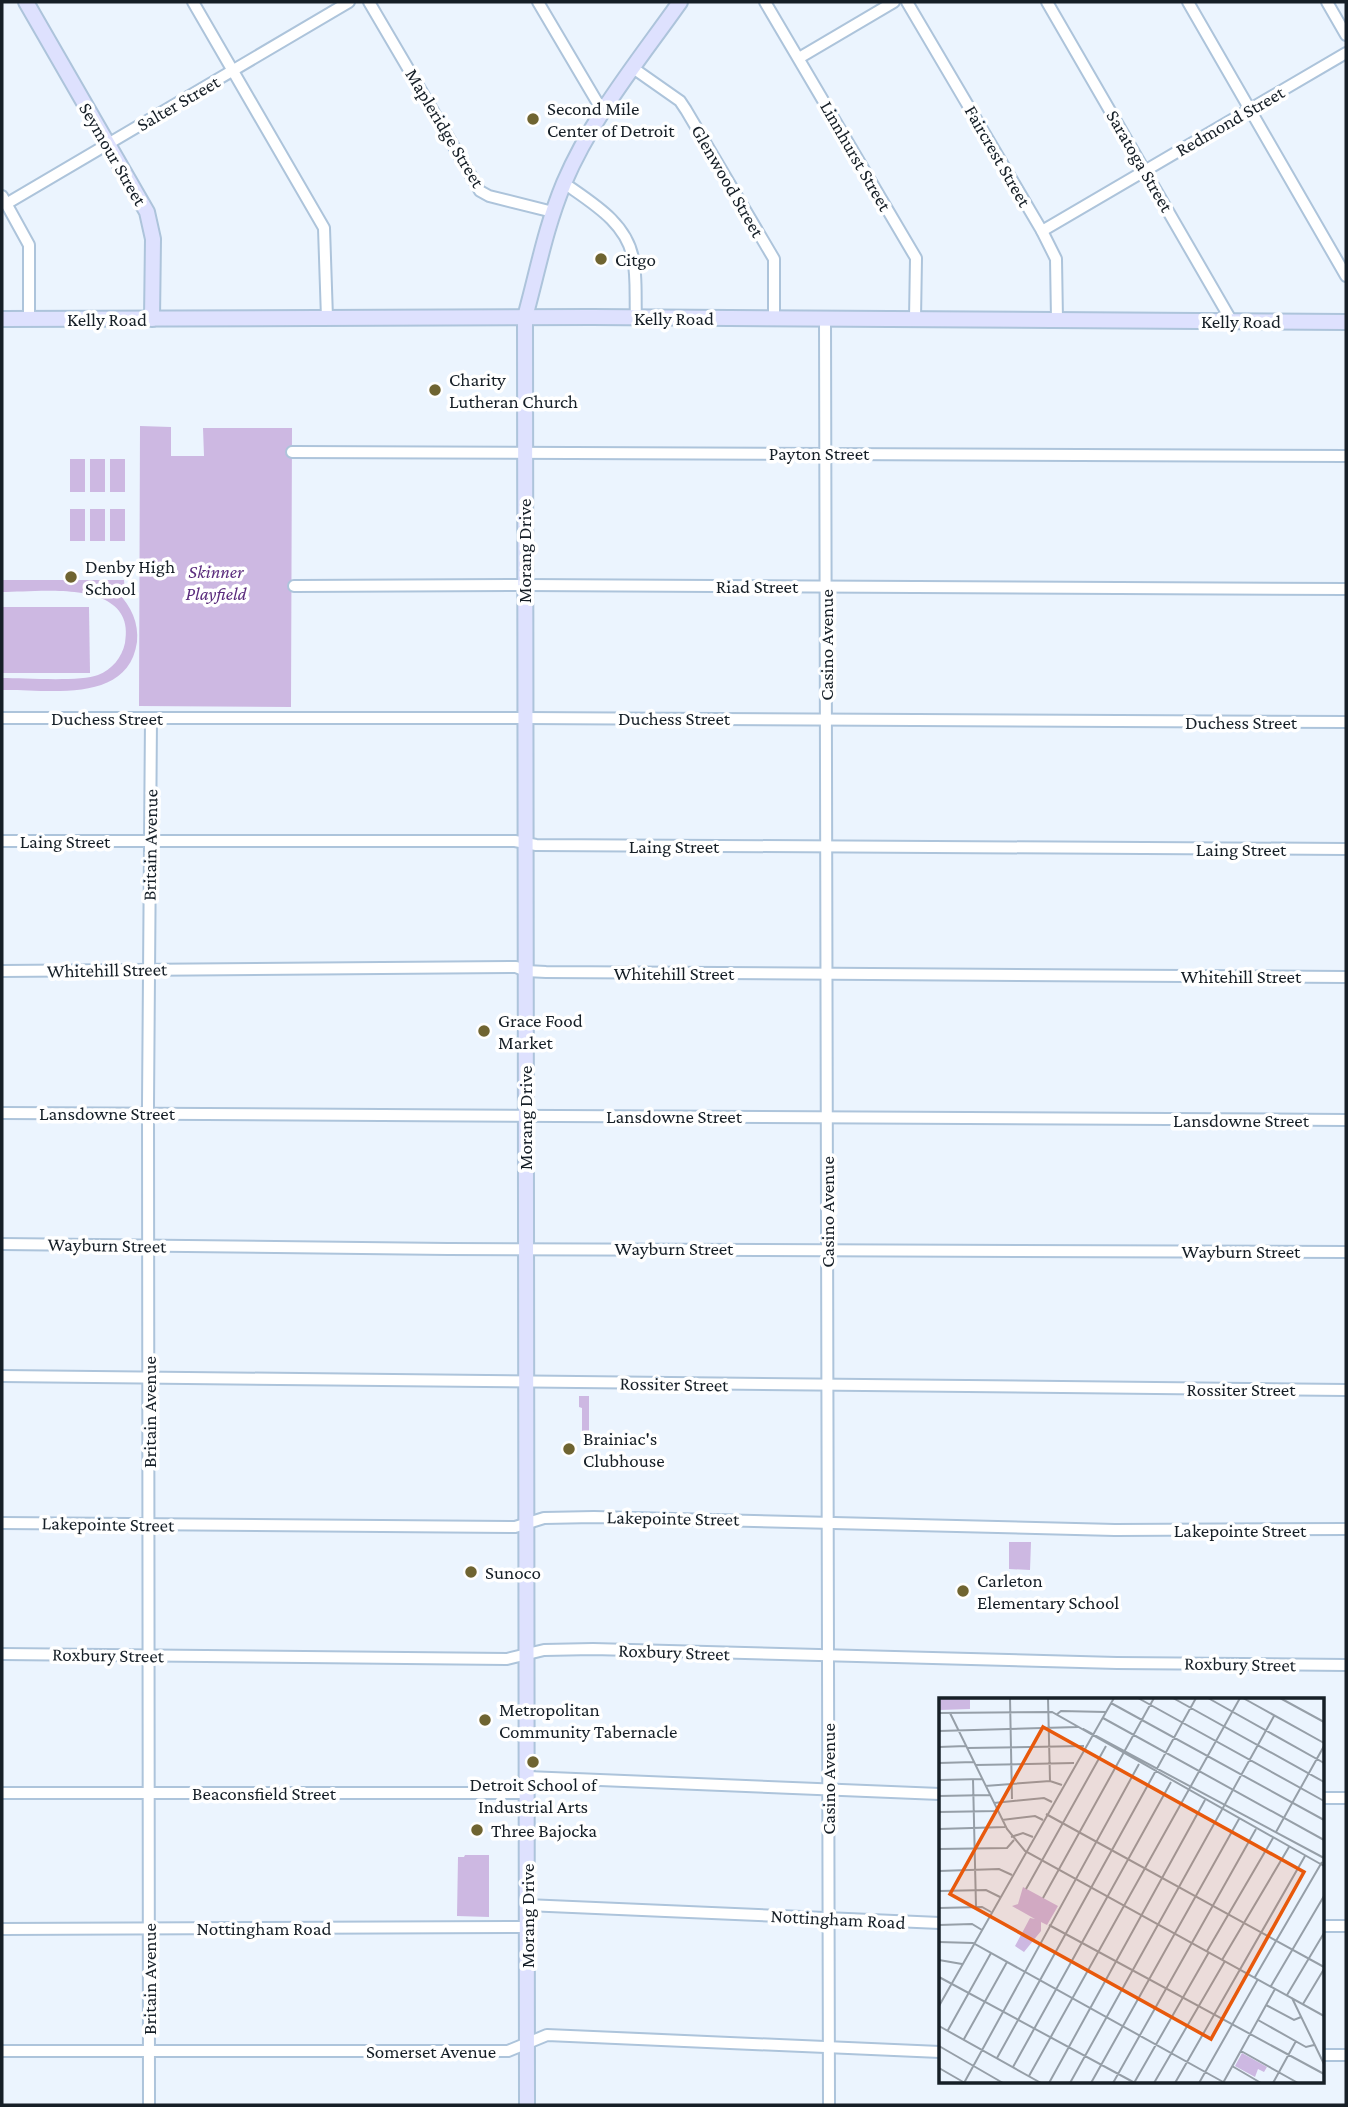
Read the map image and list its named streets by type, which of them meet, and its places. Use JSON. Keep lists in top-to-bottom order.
{
  "streets": {
    "street": [
      "Salter Street",
      "Redmond Street",
      "Mapleridge Street",
      "Seymour Street",
      "Linnhurst Street",
      "Faircrest Street",
      "Saratoga Street",
      "Glenwood Street",
      "Kelly Road",
      "Payton Street",
      "Morang Drive",
      "Riad Street",
      "Casino Avenue",
      "Duchess Street",
      "Laing Street",
      "Britain Avenue",
      "Whitehill Street",
      "Lansdowne Street",
      "Wayburn Street",
      "Rossiter Street",
      "Lakepointe Street",
      "Roxbury Street",
      "Beaconsfield Street",
      "Nottingham Road",
      "Somerset Avenue"
    ]
  },
  "crossings": [
    ["Salter Street", "Seymour Street"],
    ["Redmond Street", "Faircrest Street"],
    ["Redmond Street", "Saratoga Street"],
    ["Mapleridge Street", "Morang Drive"],
    ["Seymour Street", "Kelly Road"],
    ["Linnhurst Street", "Kelly Road"],
    ["Faircrest Street", "Kelly Road"],
    ["Saratoga Street", "Kelly Road"],
    ["Glenwood Street", "Kelly Road"],
    ["Glenwood Street", "Morang Drive"],
    ["Kelly Road", "Morang Drive"],
    ["Kelly Road", "Casino Avenue"],
    ["Payton Street", "Morang Drive"],
    ["Payton Street", "Casino Avenue"],
    ["Morang Drive", "Riad Street"],
    ["Morang Drive", "Duchess Street"],
    ["Morang Drive", "Laing Street"],
    ["Morang Drive", "Whitehill Street"],
    ["Morang Drive", "Lansdowne Street"],
    ["Morang Drive", "Wayburn Street"],
    ["Morang Drive", "Rossiter Street"],
    ["Morang Drive", "Lakepointe Street"],
    ["Morang Drive", "Roxbury Street"],
    ["Morang Drive", "Beaconsfield Street"],
    ["Morang Drive", "Nottingham Road"],
    ["Morang Drive", "Somerset Avenue"],
    ["Riad Street", "Casino Avenue"],
    ["Casino Avenue", "Duchess Street"],
    ["Casino Avenue", "Laing Street"],
    ["Casino Avenue", "Whitehill Street"],
    ["Casino Avenue", "Lansdowne Street"],
    ["Casino Avenue", "Wayburn Street"],
    ["Casino Avenue", "Rossiter Street"],
    ["Casino Avenue", "Lakepointe Street"],
    ["Casino Avenue", "Roxbury Street"],
    ["Casino Avenue", "Nottingham Road"],
    ["Casino Avenue", "Somerset Avenue"],
    ["Duchess Street", "Britain Avenue"],
    ["Laing Street", "Britain Avenue"],
    ["Britain Avenue", "Whitehill Street"],
    ["Britain Avenue", "Lansdowne Street"],
    ["Britain Avenue", "Wayburn Street"],
    ["Britain Avenue", "Rossiter Street"],
    ["Britain Avenue", "Lakepointe Street"],
    ["Britain Avenue", "Roxbury Street"],
    ["Britain Avenue", "Beaconsfield Street"],
    ["Britain Avenue", "Nottingham Road"],
    ["Britain Avenue", "Somerset Avenue"]
  ],
  "parks": ["Skinner Playfield"],
  "places": [
    "Second Mile Center of Detroit",
    "Citgo",
    "Charity Lutheran Church",
    "Denby High School",
    "Grace Food Market",
    "Brainiac's Clubhouse",
    "Sunoco",
    "Carleton Elementary School",
    "Metropolitan Community Tabernacle",
    "Detroit School of Industrial Arts",
    "Three Bajocka"
  ]
}
